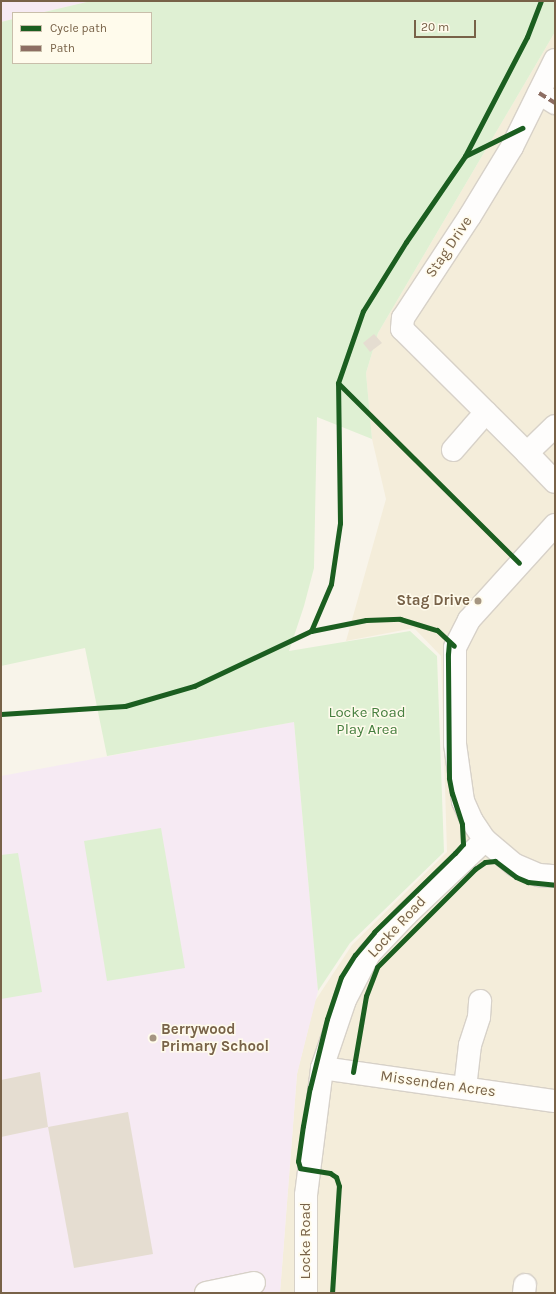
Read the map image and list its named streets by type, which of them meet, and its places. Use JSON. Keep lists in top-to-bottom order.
{
  "streets": {
    "street": ["Stag Drive", "Locke Road", "Missenden Acres"]
  },
  "crossings": [
    ["Locke Road", "Missenden Acres"]
  ],
  "parks": ["Locke Road Play Area"],
  "places": ["Stag Drive", "Berrywood Primary School"],
  "legend": ["Cycle path", "Path"],
  "scale_bar": "20 m"
}
